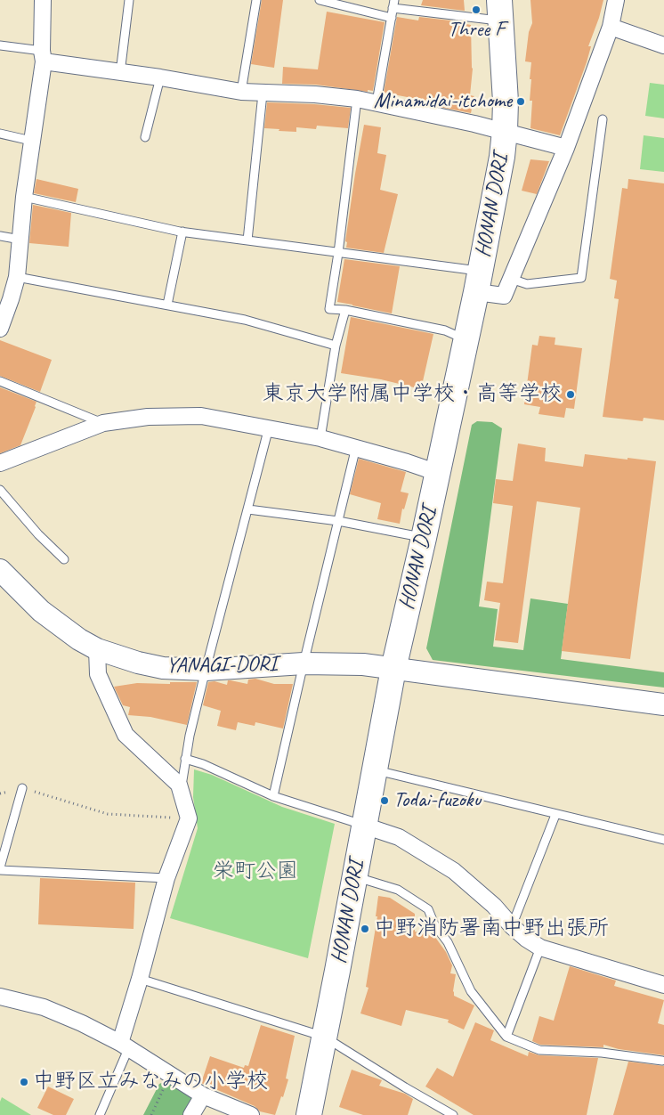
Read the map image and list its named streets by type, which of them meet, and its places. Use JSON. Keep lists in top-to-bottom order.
{
  "streets": {
    "main road": ["HONAN DORI"],
    "street": ["YANAGI-DORI"]
  },
  "crossings": [
    ["HONAN DORI", "YANAGI-DORI"]
  ],
  "parks": ["栄町公園"],
  "places": [
    "Three F",
    "Minamidai-itchome",
    "東京大学附属中学校・高等学校",
    "Todai-fuzoku",
    "中野消防署南中野出張所",
    "中野区立みなみの小学校"
  ]
}
